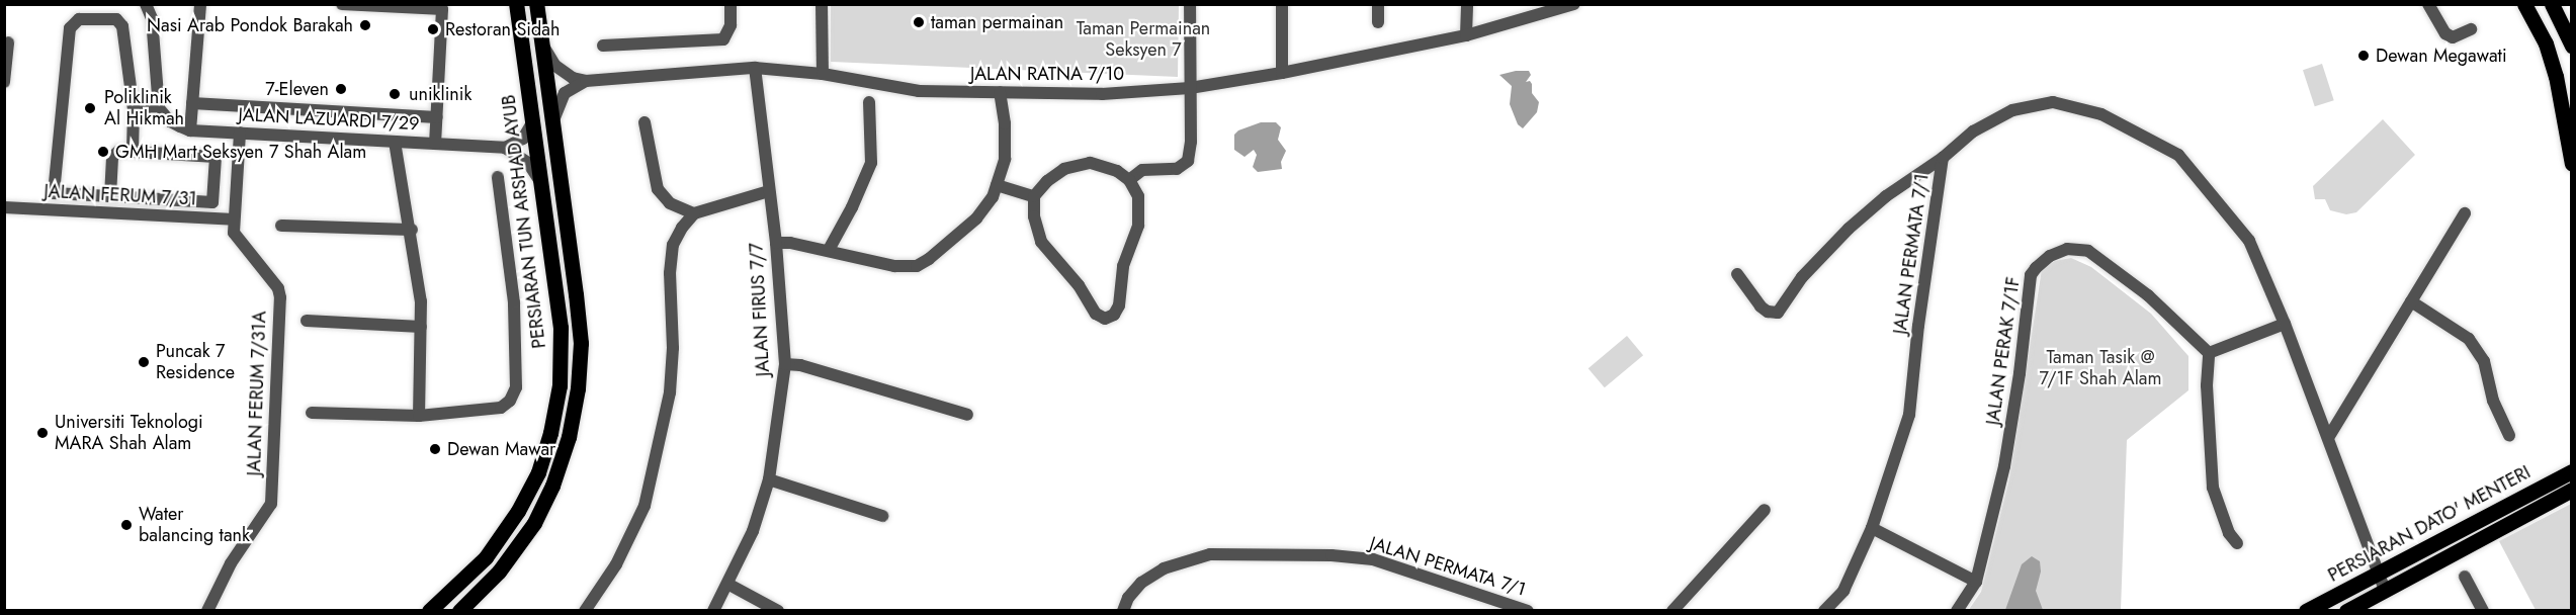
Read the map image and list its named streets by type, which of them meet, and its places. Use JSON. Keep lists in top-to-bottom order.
{
  "streets": {
    "main road": ["PERSIARAN TUN ARSHAD AYUB", "PERSIARAN DATO' MENTERI"],
    "street": [
      "JALAN RATNA 7/10",
      "JALAN LAZUARDI 7/29",
      "JALAN FERUM 7/31",
      "JALAN PERMATA 7/1",
      "JALAN FIRUS 7/7",
      "JALAN PERAK 7/1F",
      "JALAN FERUM 7/31A"
    ]
  },
  "crossings": [
    ["JALAN RATNA 7/10", "JALAN FIRUS 7/7"],
    ["JALAN LAZUARDI 7/29", "JALAN FERUM 7/31A"],
    ["JALAN FERUM 7/31", "JALAN FERUM 7/31A"],
    ["JALAN PERMATA 7/1", "PERSIARAN DATO' MENTERI"]
  ],
  "parks": ["Taman Permainan Seksyen 7", "Taman Tasik @ 7/1F Shah Alam"],
  "places": [
    "taman permainan",
    "Nasi Arab Pondok Barakah",
    "Restoran Sidah",
    "Dewan Megawati",
    "7-Eleven",
    "uniklinik",
    "Poliklinik Al Hikmah",
    "GMH Mart Seksyen 7 Shah Alam",
    "Puncak 7 Residence",
    "Universiti Teknologi MARA Shah Alam",
    "Dewan Mawar",
    "Water balancing tank"
  ]
}
